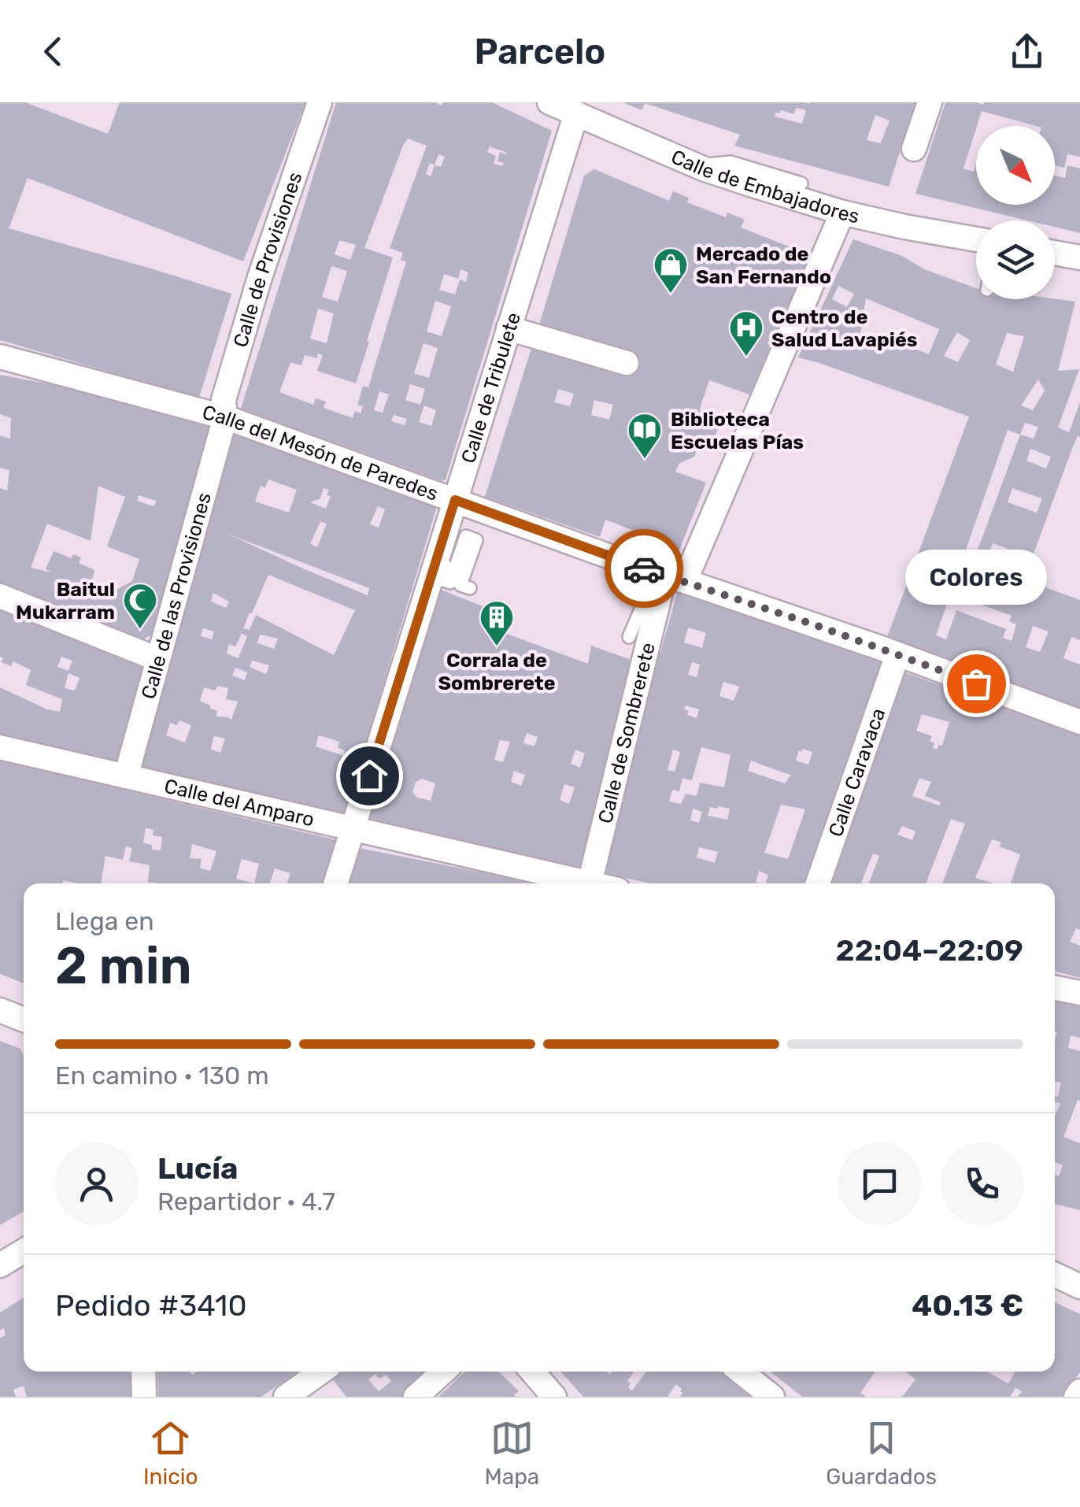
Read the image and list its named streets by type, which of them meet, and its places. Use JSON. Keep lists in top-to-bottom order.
{
  "streets": {
    "street": [
      "Calle de Embajadores",
      "Calle de Provisiones",
      "Calle de Tribulete",
      "Calle del Mesón de Paredes",
      "Calle de las Provisiones",
      "Calle de Sombrerete",
      "Calle Caravaca",
      "Calle del Amparo"
    ]
  },
  "crossings": [
    ["Calle de Embajadores", "Calle de Tribulete"],
    ["Calle de Embajadores", "Calle de Sombrerete"],
    ["Calle de Provisiones", "Calle del Mesón de Paredes"],
    ["Calle de Provisiones", "Calle de las Provisiones"],
    ["Calle de Tribulete", "Calle del Mesón de Paredes"],
    ["Calle de Tribulete", "Calle del Amparo"],
    ["Calle del Mesón de Paredes", "Calle de las Provisiones"],
    ["Calle del Mesón de Paredes", "Calle de Sombrerete"],
    ["Calle del Mesón de Paredes", "Calle Caravaca"],
    ["Calle de las Provisiones", "Calle del Amparo"]
  ],
  "places": {
    "shop": ["Mercado de San Fernando"],
    "hospital": ["Centro de Salud Lavapiés"],
    "library": ["Biblioteca Escuelas Pías"],
    "mosque": ["Baitul Mukarram"],
    "building": ["Corrala de Sombrerete"],
    "other": ["Colores"]
  },
  "north": "bottom right",
  "page": {
    "header": "Parcelo",
    "bubble": "Colores",
    "heading": ["2 min", "Llega en", "22:04–22:09"],
    "panel": [
      "Lucía",
      "Repartidor · 4.7",
      "Pedido #3410",
      "40.13 €"
    ],
    "bar": "En camino · 130 m",
    "tabs": ["Inicio", "Mapa", "Guardados"]
  }
}
